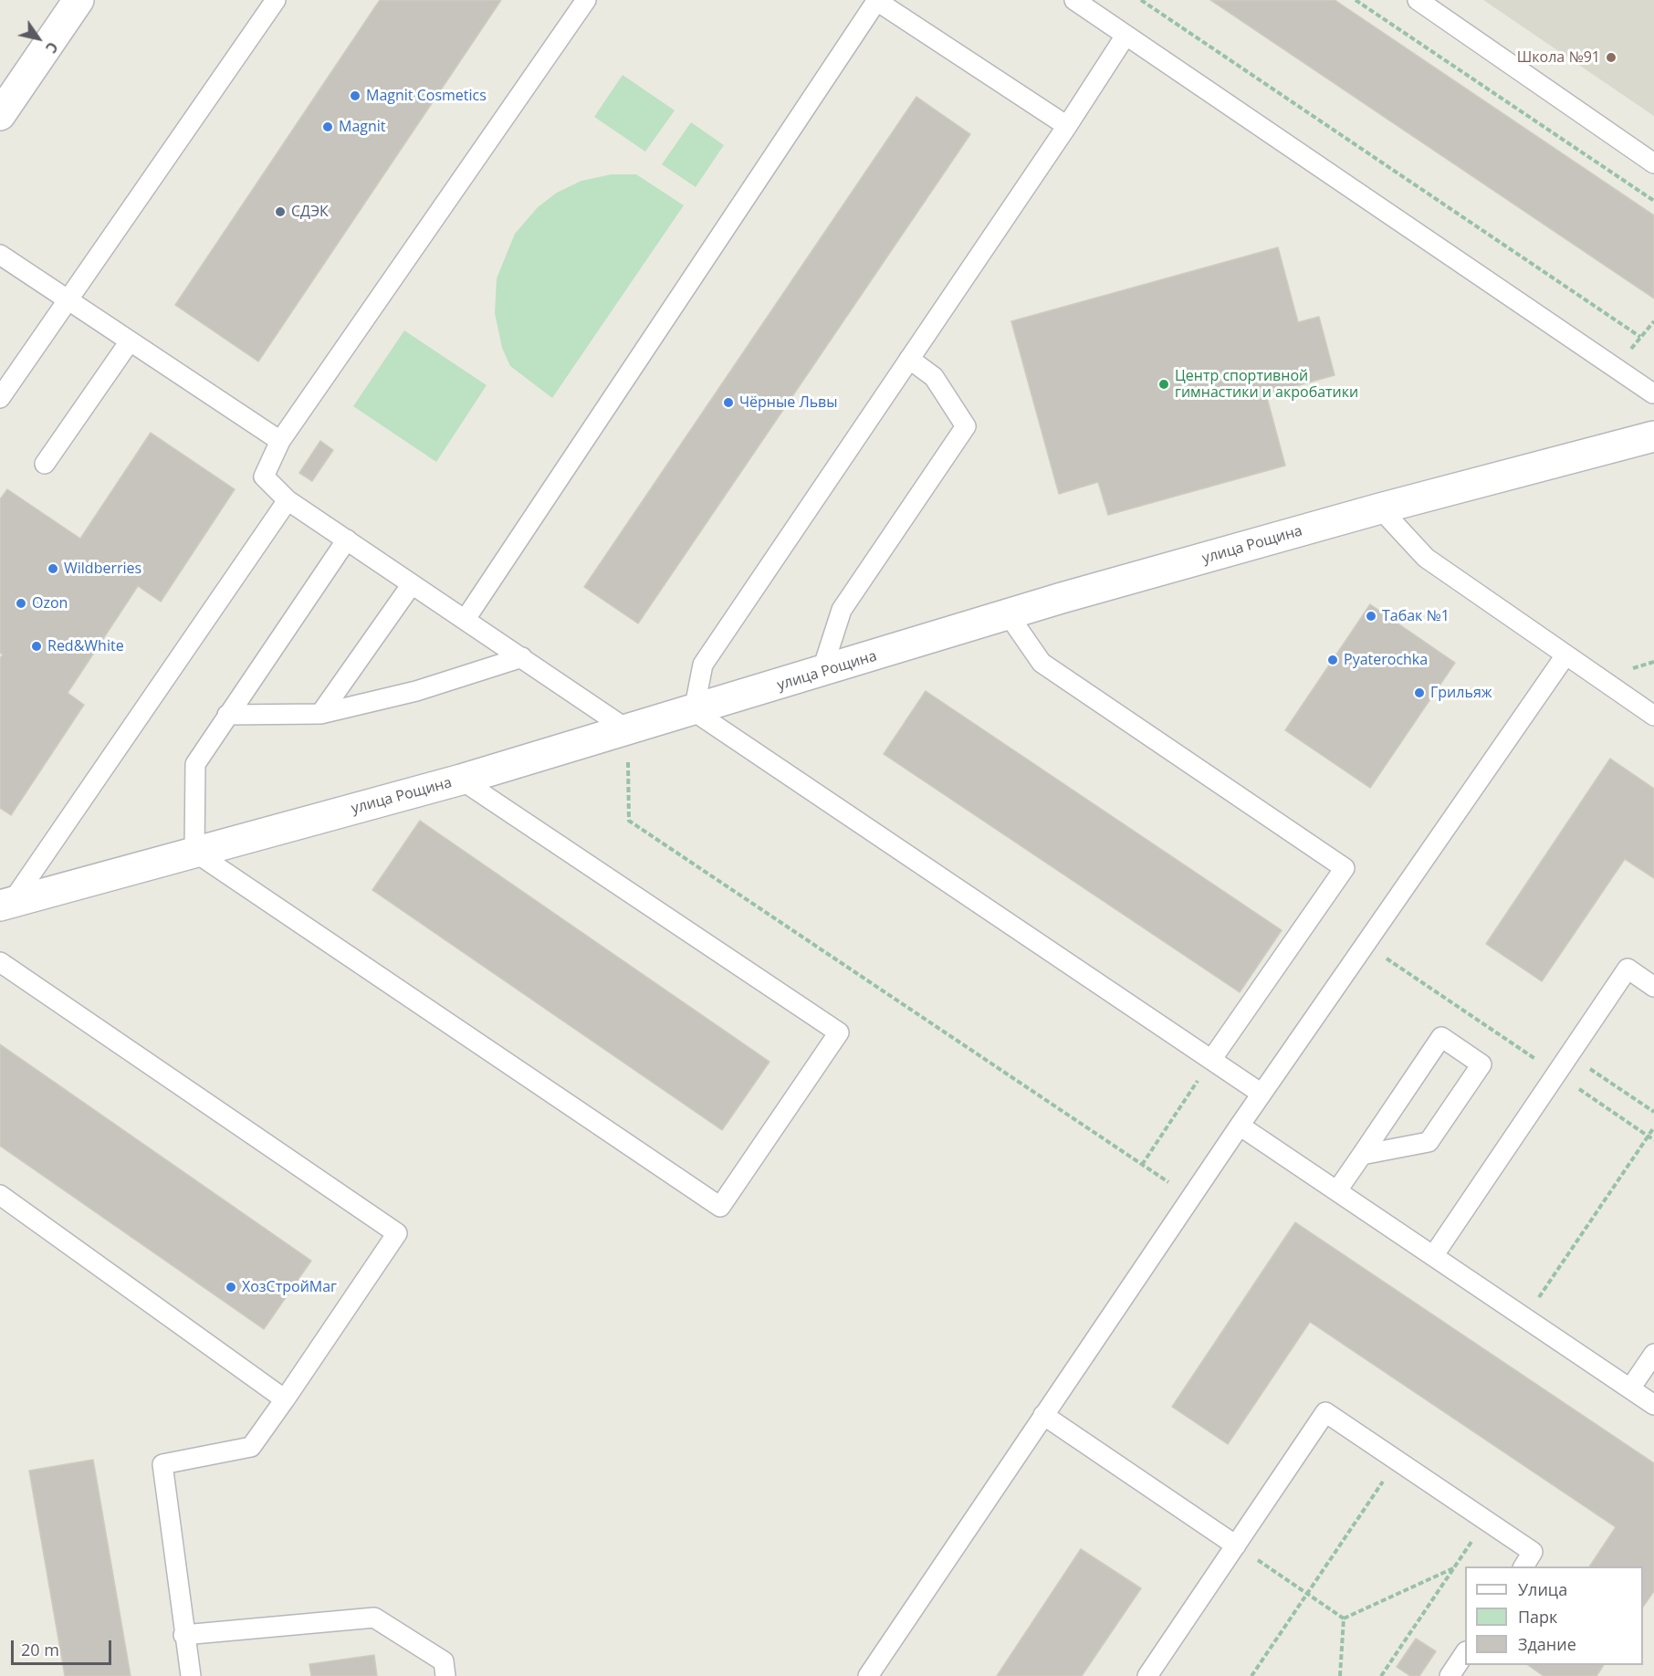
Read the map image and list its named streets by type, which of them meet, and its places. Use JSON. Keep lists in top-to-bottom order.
{
  "streets": {
    "street": ["улица Рощина"]
  },
  "places": [
    "Школа №91",
    "Magnit Cosmetics",
    "Magnit",
    "СДЭК",
    "Центр спортивной гимнастики и акробатики",
    "Чёрные Львы",
    "Wildberries",
    "Ozon",
    "Табак №1",
    "Red&White",
    "Pyaterochka",
    "Грильяж",
    "ХозСтройМаг"
  ],
  "legend": ["Улица", "Парк", "Здание"],
  "scale_bar": "20 m",
  "north": "bottom right"
}
